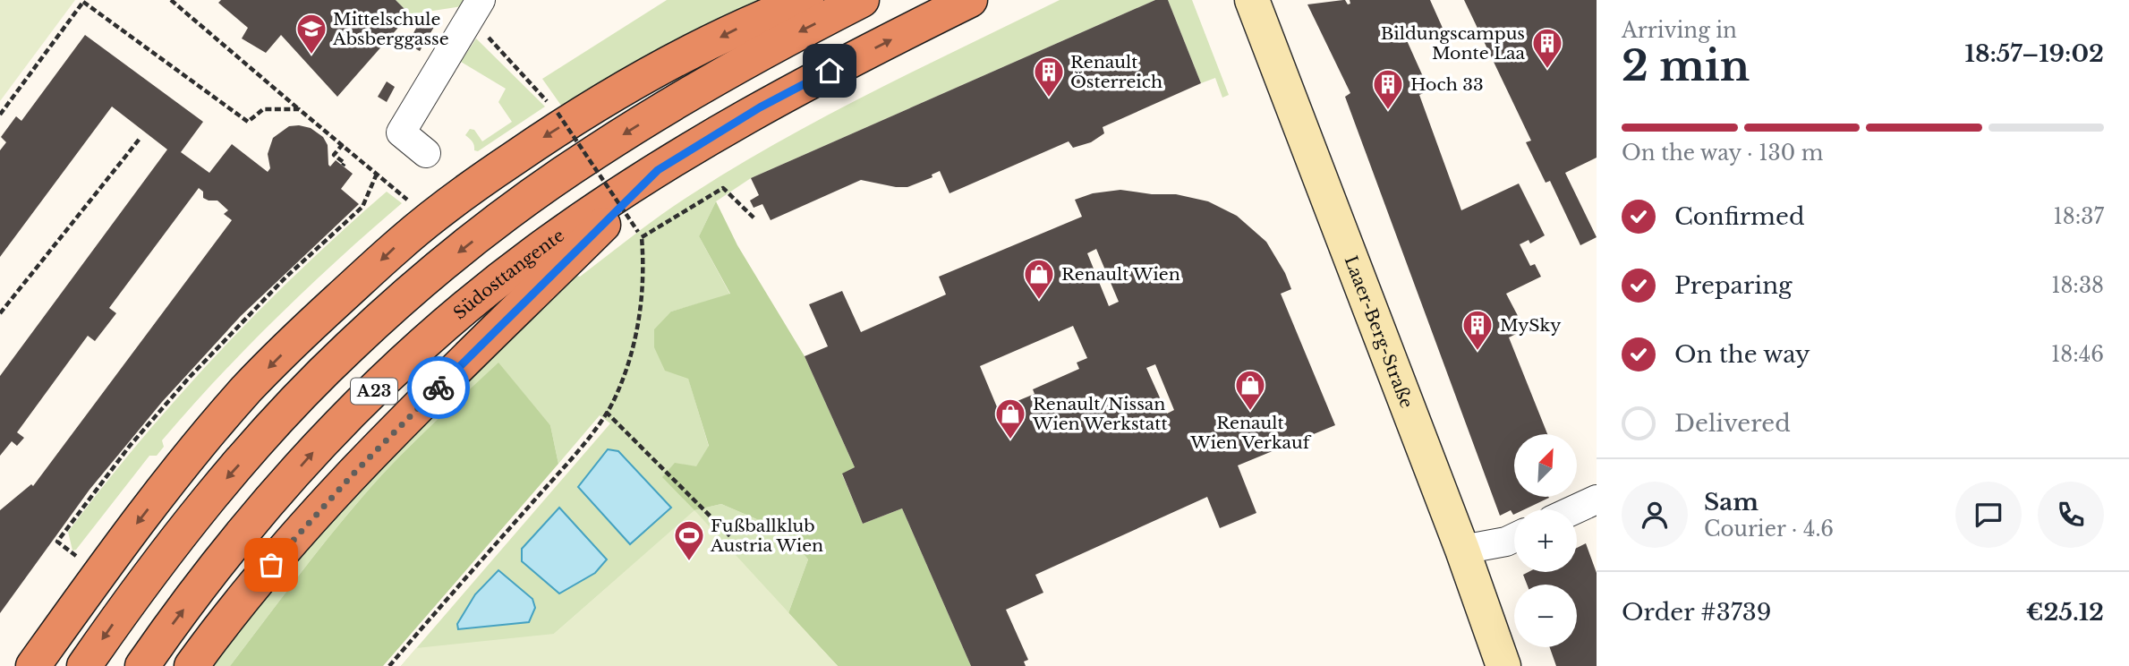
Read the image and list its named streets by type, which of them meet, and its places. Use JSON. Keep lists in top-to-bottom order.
{
  "streets": {
    "highway": ["Südosttangente", "A23"],
    "main road": ["Laaer-Berg-Straße"]
  },
  "places": {
    "school or university": ["Mittelschule Absberggasse"],
    "building": [
      "Bildungscampus Monte Laa",
      "Renault Österreich",
      "Hoch 33",
      "MySky"
    ],
    "shop": ["Renault Wien", "Renault Wien Verkauf", "Renault/Nissan Wien Werkstatt"],
    "sports": ["Fußballklub Austria Wien"]
  },
  "north": "top right",
  "page": {
    "heading": ["2 min", "Arriving in", "18:57–19:02"],
    "panel": [
      "Sam",
      "Courier · 4.6",
      "Order #3739",
      "€25.12"
    ],
    "bar": "On the way · 130 m",
    "list": [
      ["Confirmed", "18:37"],
      ["Preparing", "18:38"],
      ["On the way", "18:46"],
      "Delivered"
    ],
    "map_buttons": ["+", "−"]
  }
}
